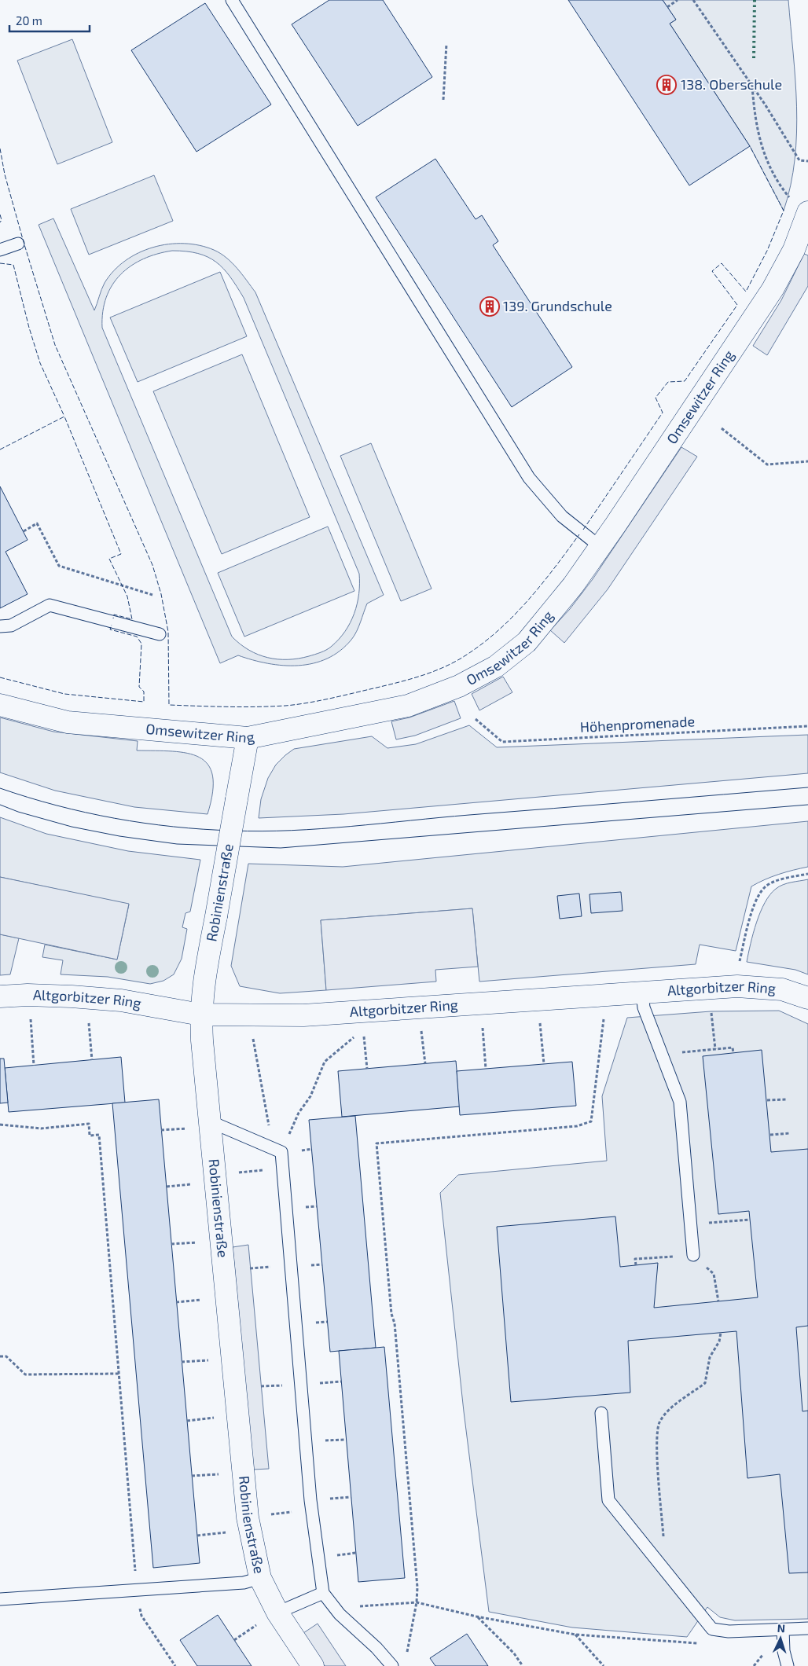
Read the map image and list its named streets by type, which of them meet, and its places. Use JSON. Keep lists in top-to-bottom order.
{
  "streets": {
    "street": ["Omsewitzer Ring", "Robinienstraße", "Altgorbitzer Ring"],
    "path": ["Höhenpromenade"]
  },
  "crossings": [
    ["Omsewitzer Ring", "Robinienstraße"],
    ["Robinienstraße", "Altgorbitzer Ring"]
  ],
  "places": {
    "building": ["138. Oberschule", "139. Grundschule"]
  },
  "scale_bar": "20 m",
  "north": "top"
}
